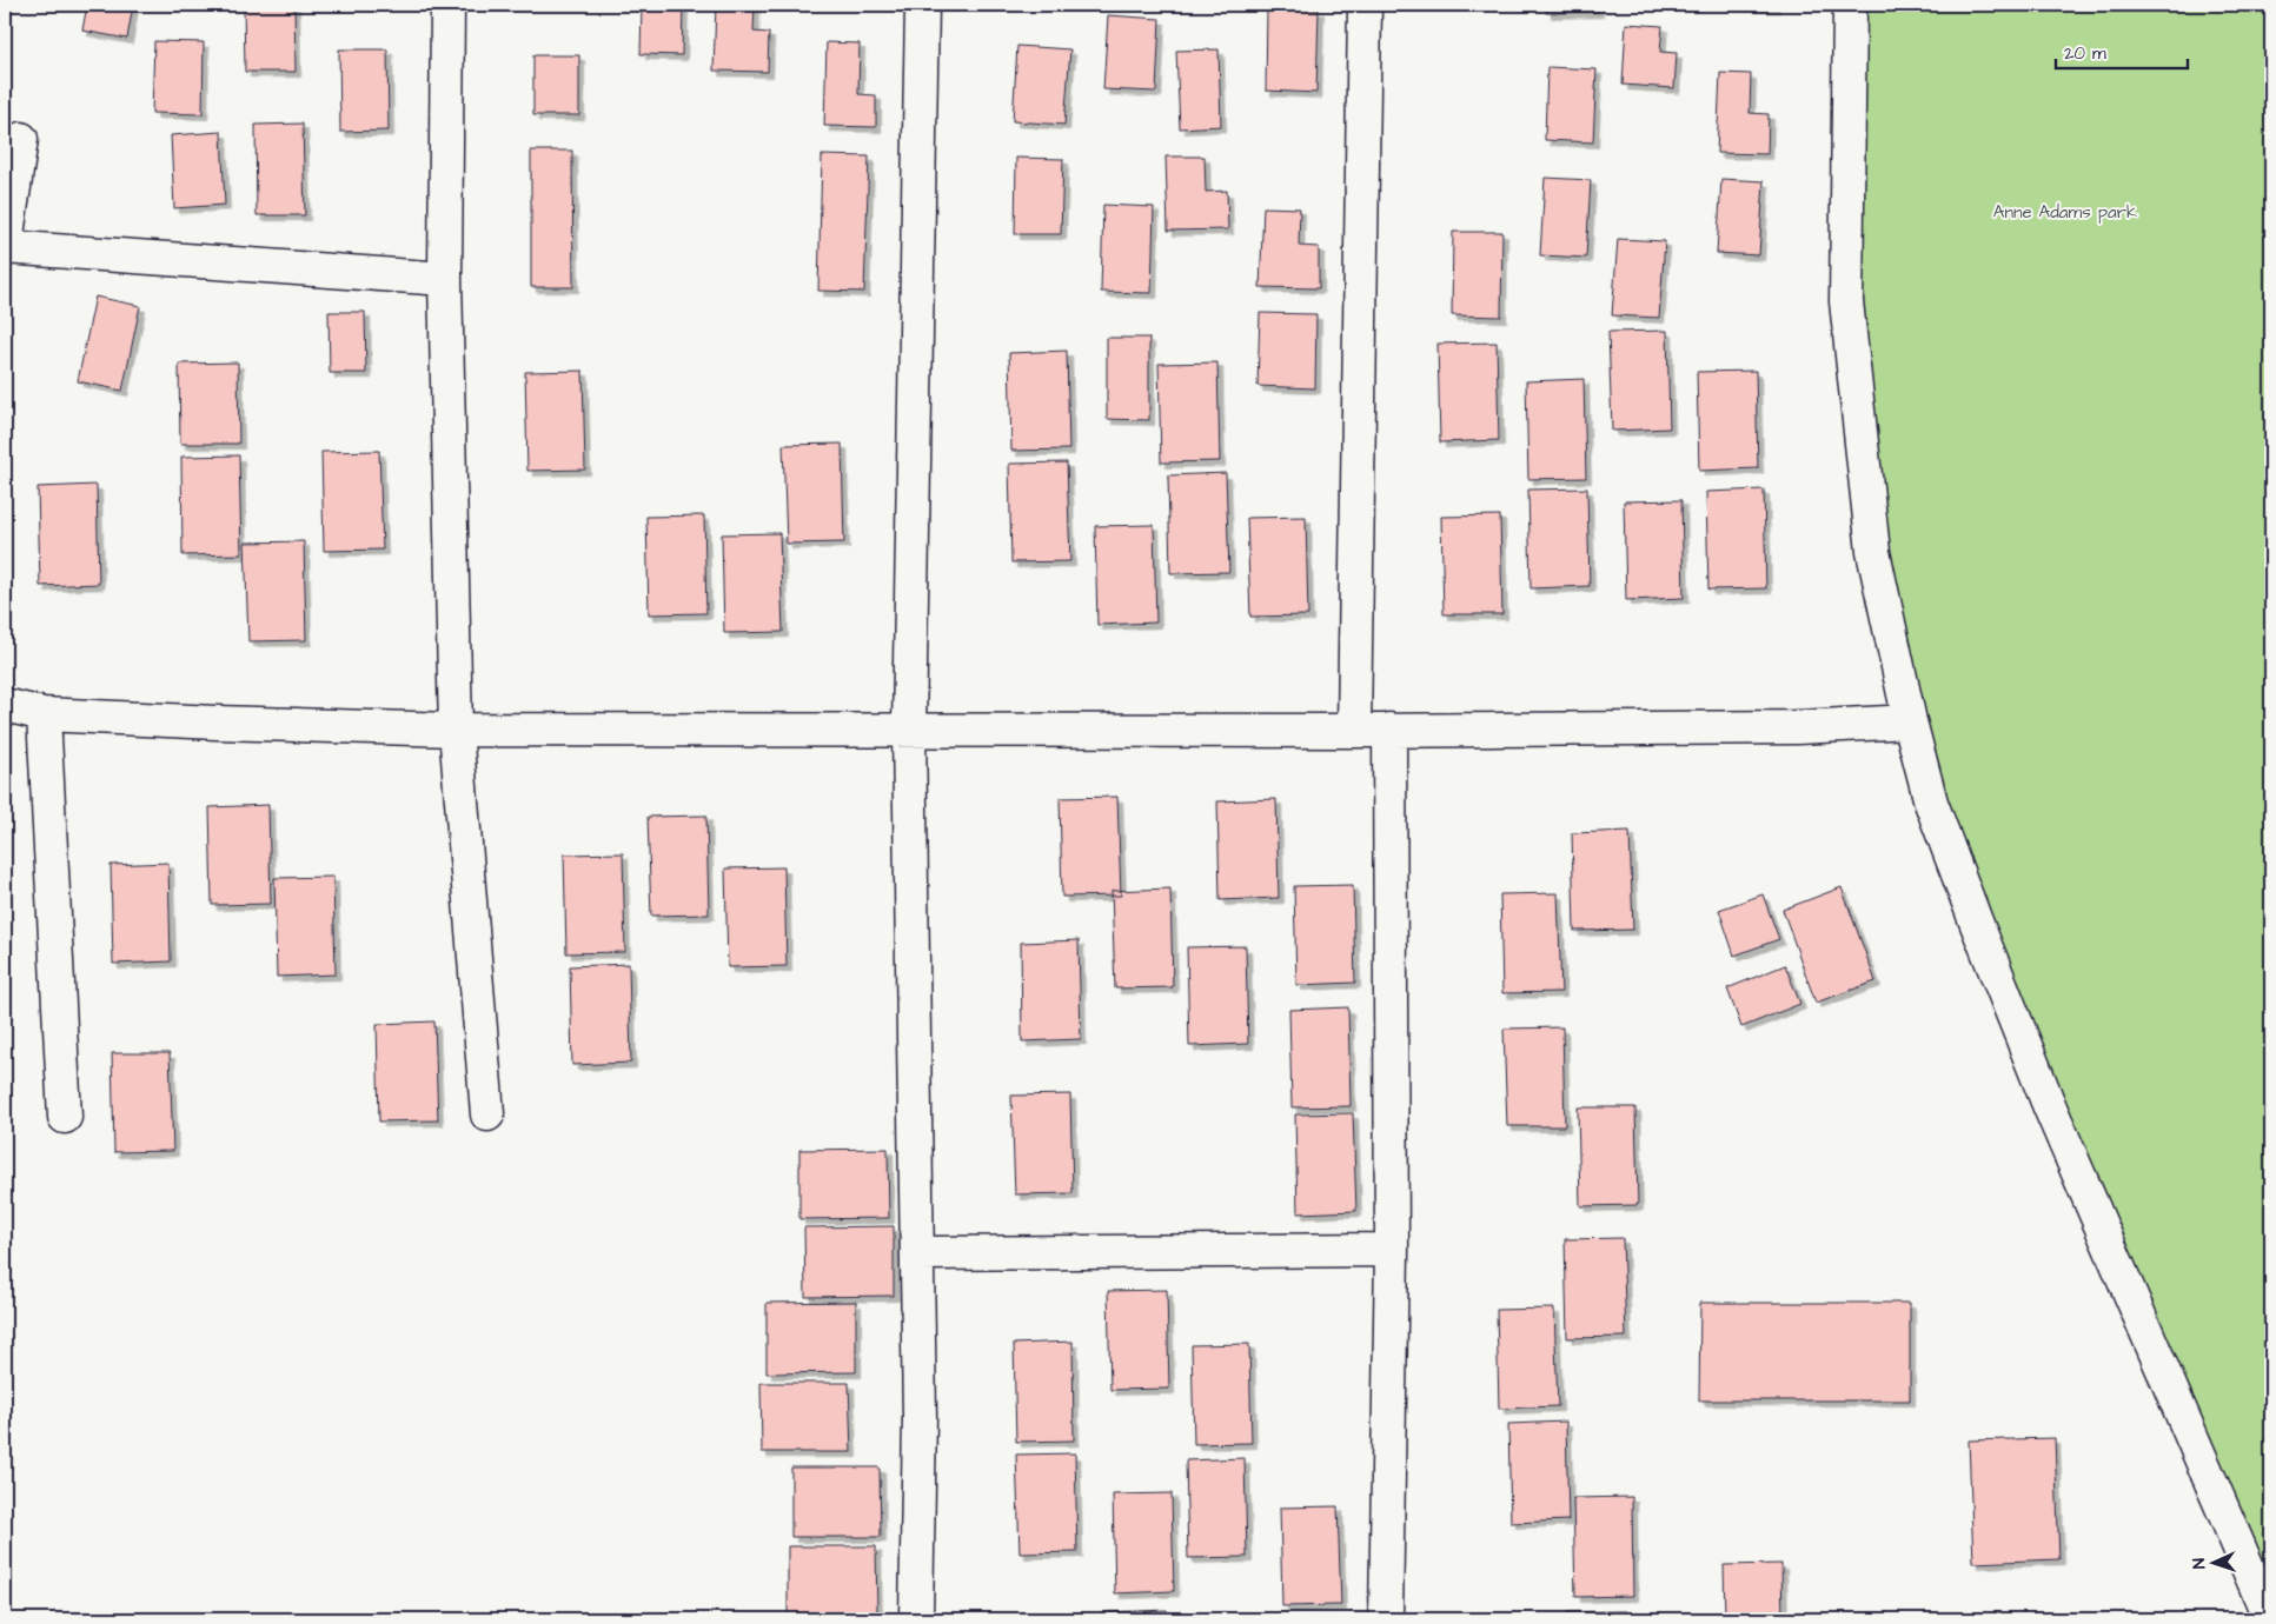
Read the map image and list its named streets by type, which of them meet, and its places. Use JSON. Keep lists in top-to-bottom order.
{
  "parks": ["Anne Adams park"],
  "scale_bar": "20 m",
  "north": "left"
}
